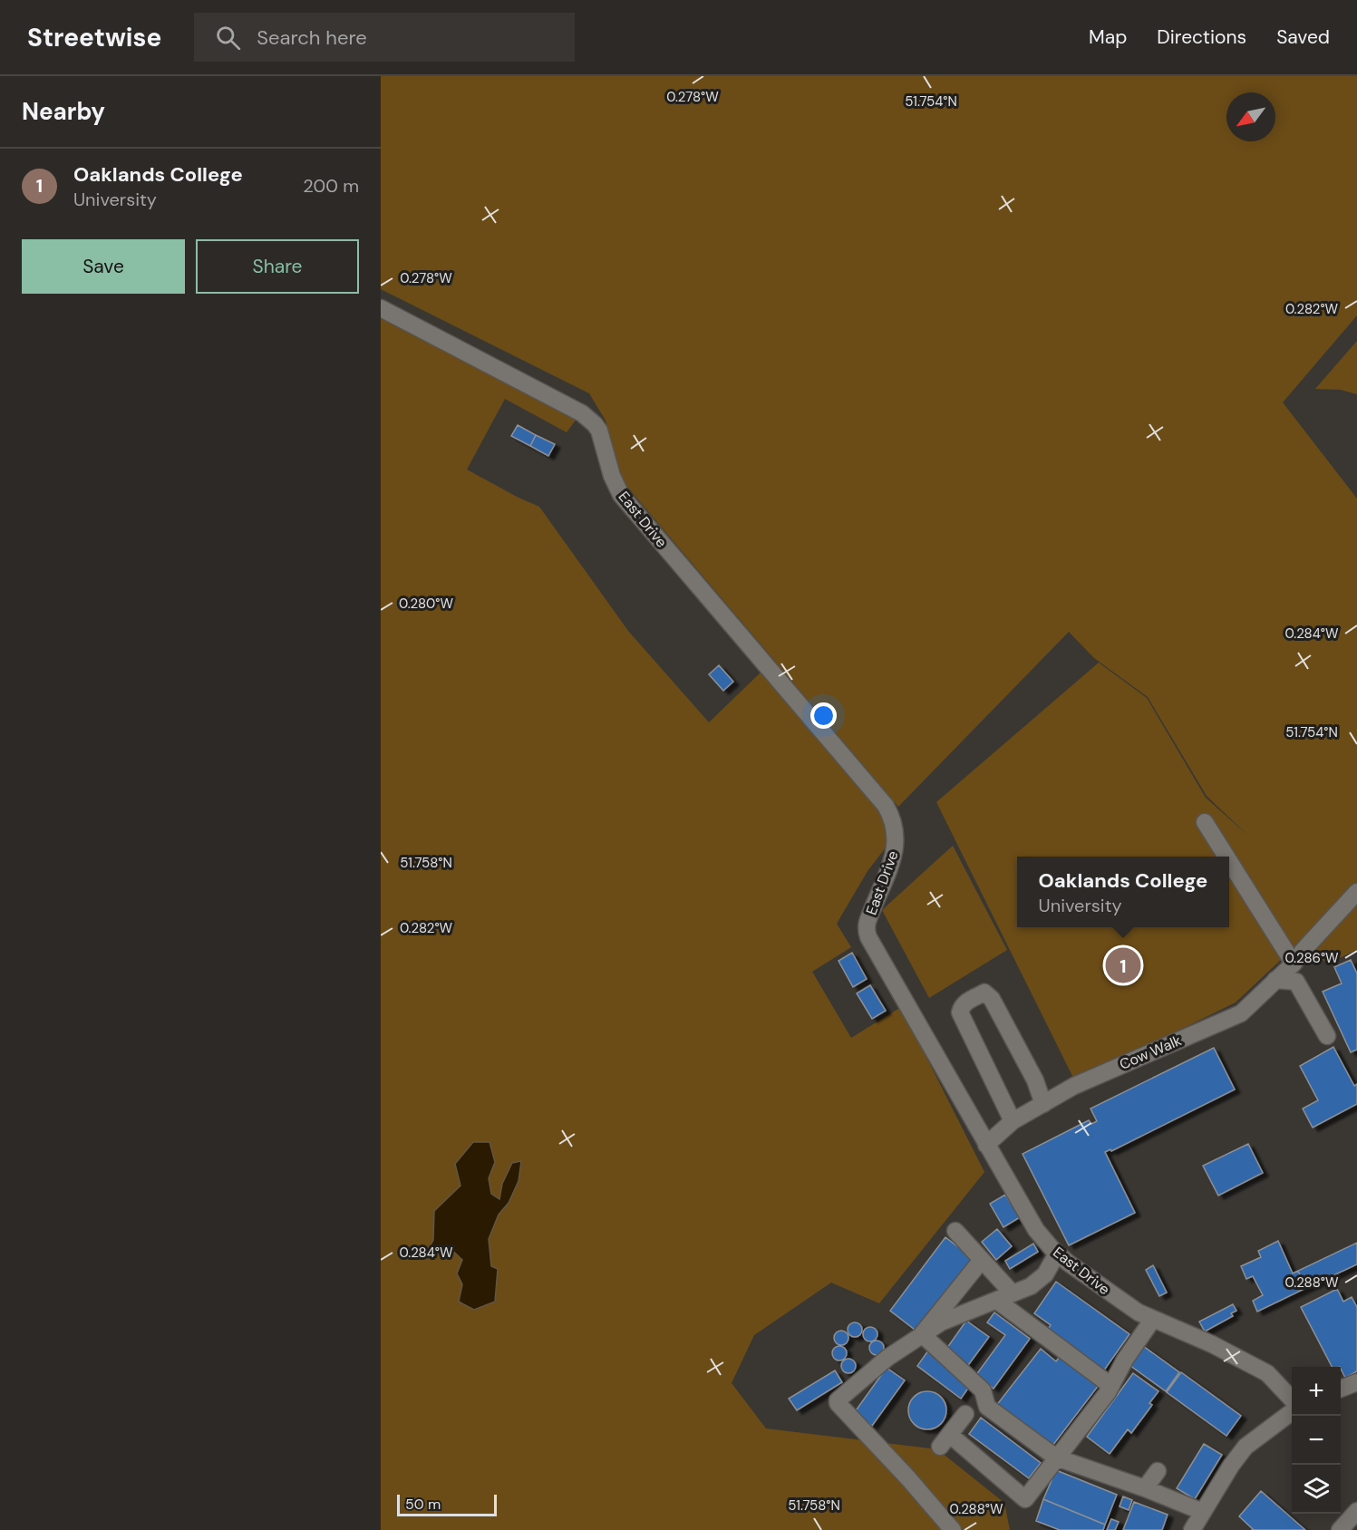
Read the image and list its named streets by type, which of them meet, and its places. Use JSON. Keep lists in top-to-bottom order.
{
  "streets": {
    "lane": ["East Drive", "Cow Walk"]
  },
  "crossings": [
    ["East Drive", "Cow Walk"]
  ],
  "scale_bar": "50 m",
  "north": "bottom left",
  "page": {
    "header": "Streetwise",
    "search": "Search here",
    "nav": ["Map", "Directions", "Saved"],
    "heading": "Nearby",
    "list": [
      {
        "mark": "1",
        "name": "Oaklands College",
        "note": "University",
        "value": "200 m"
      }
    ],
    "buttons": ["Save", "Share"],
    "popup": ["Oaklands College", "University"],
    "pins": "1",
    "map_buttons": ["+", "−"],
    "scale": "50 m"
  },
  "coordinates": [
    "0.278°W",
    "51.754°N",
    "0.282°W",
    "0.280°W",
    "0.284°W",
    "51.758°N",
    "0.286°W",
    "0.288°W"
  ]
}
